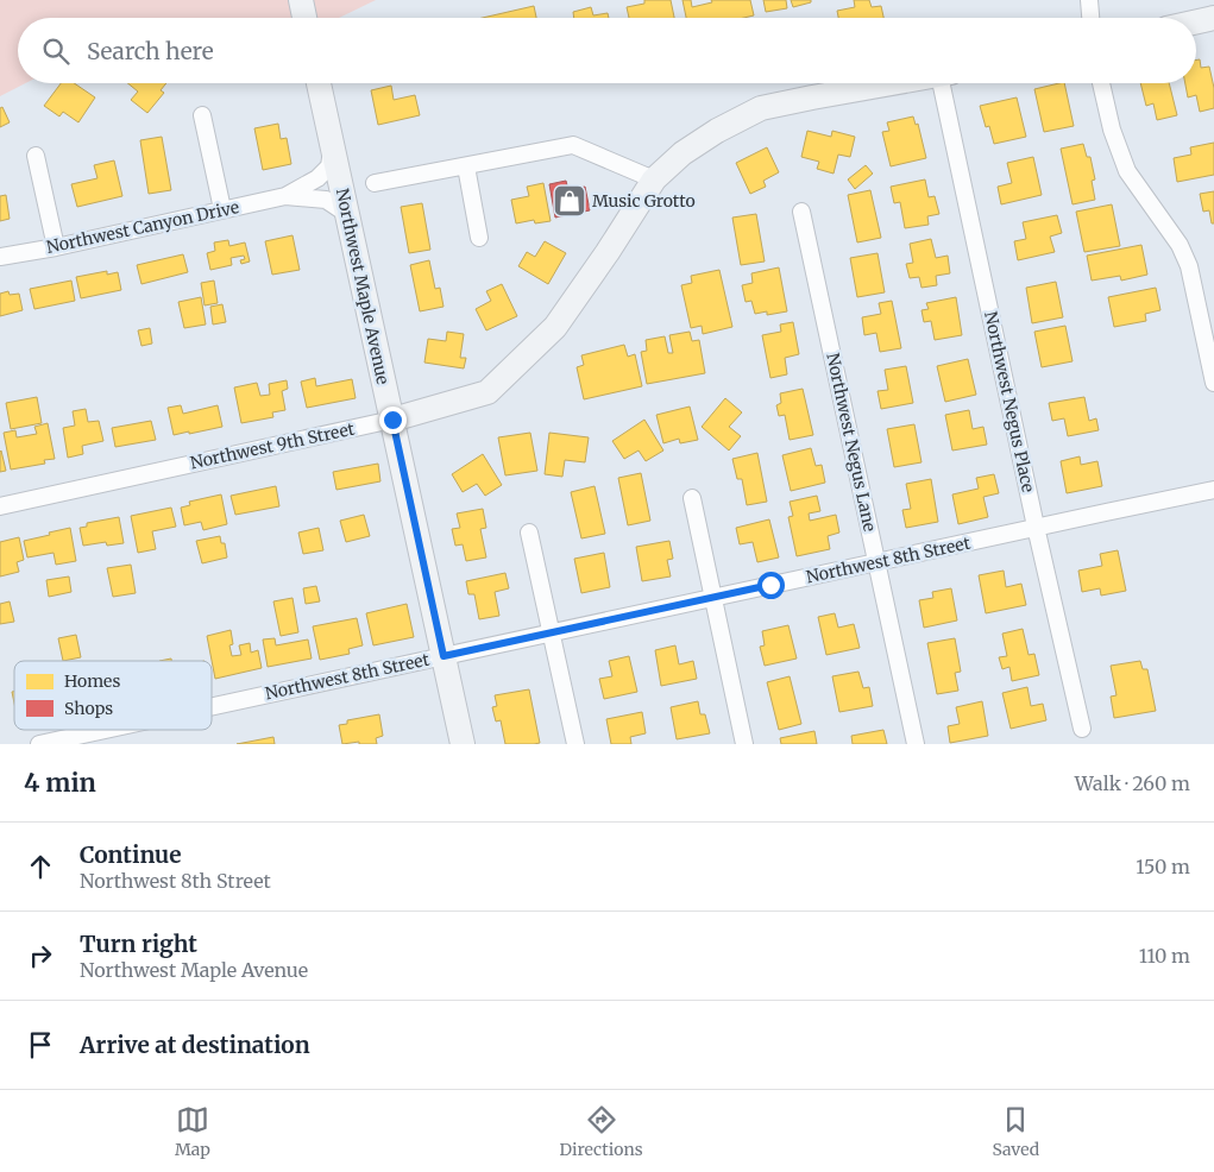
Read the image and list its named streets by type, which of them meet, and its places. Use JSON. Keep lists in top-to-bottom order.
{
  "streets": {
    "street": [
      "Northwest Canyon Drive",
      "Northwest Maple Avenue",
      "Northwest Negus Place",
      "Northwest Negus Lane",
      "Northwest 9th Street",
      "Northwest 8th Street"
    ]
  },
  "crossings": [
    ["Northwest Canyon Drive", "Northwest Maple Avenue"],
    ["Northwest Maple Avenue", "Northwest 9th Street"],
    ["Northwest Maple Avenue", "Northwest 8th Street"],
    ["Northwest Negus Place", "Northwest 8th Street"],
    ["Northwest Negus Lane", "Northwest 8th Street"]
  ],
  "places": {
    "shop": ["Music Grotto"]
  },
  "legend": ["Homes", "Shops"],
  "page": {
    "search": "Search here",
    "heading": ["4 min", "Walk · 260 m"],
    "list": [
      ["Continue", "Northwest 8th Street", "150 m"],
      ["Turn right", "Northwest Maple Avenue", "110 m"],
      "Arrive at destination"
    ],
    "nav": ["Map", "Directions", "Saved"]
  }
}
